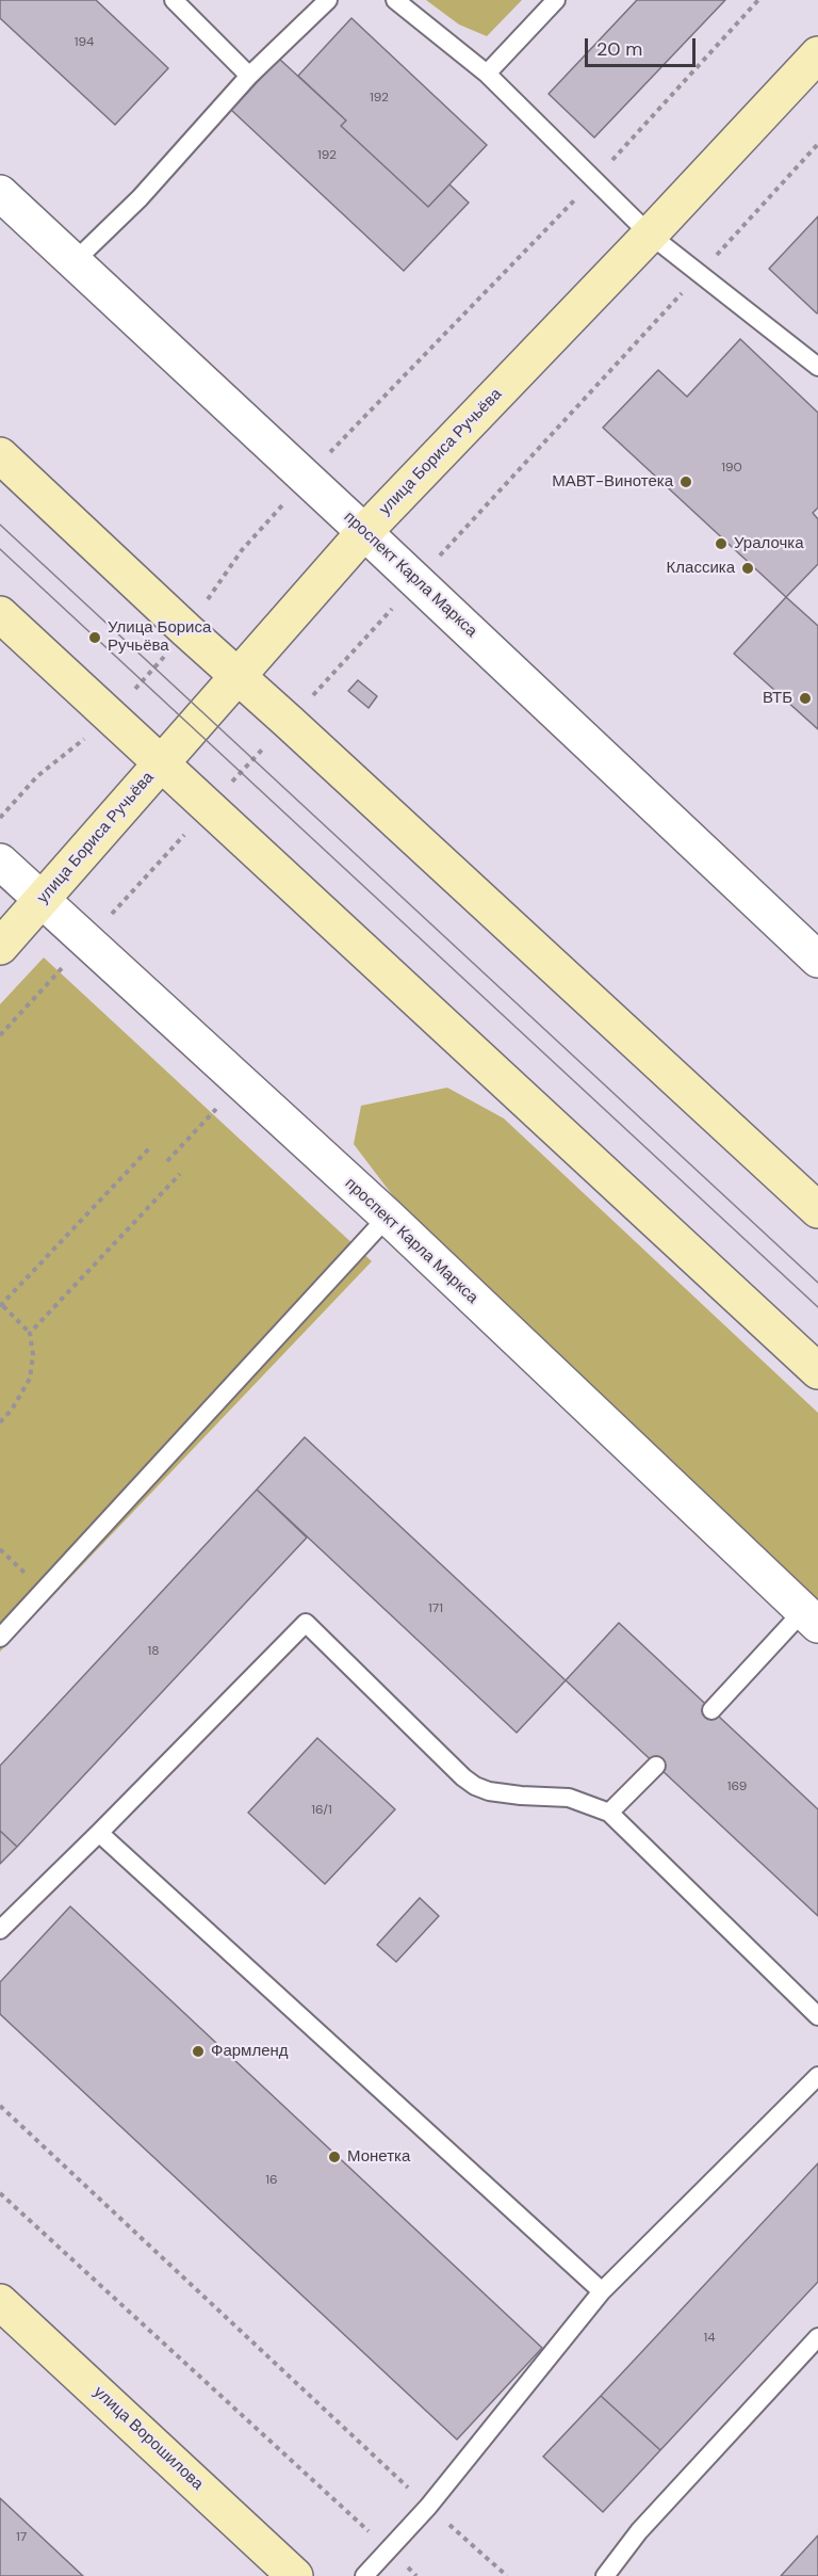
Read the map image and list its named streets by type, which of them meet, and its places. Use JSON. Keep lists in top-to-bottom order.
{
  "streets": {
    "main road": ["улица Бориса Ручьёва", "улица Ворошилова"],
    "street": ["проспект Карла Маркса"]
  },
  "crossings": [
    ["улица Бориса Ручьёва", "проспект Карла Маркса"]
  ],
  "places": [
    "МАВТ-Винотека",
    "Уралочка",
    "Классика",
    "Улица Бориса Ручьёва",
    "ВТБ",
    "Фармленд",
    "Монетка"
  ],
  "house_numbers": [
    "194",
    "192",
    "192",
    "190",
    "171",
    "18",
    "169",
    "16/1",
    "16",
    "14",
    "17"
  ],
  "scale_bar": "20 m"
}
